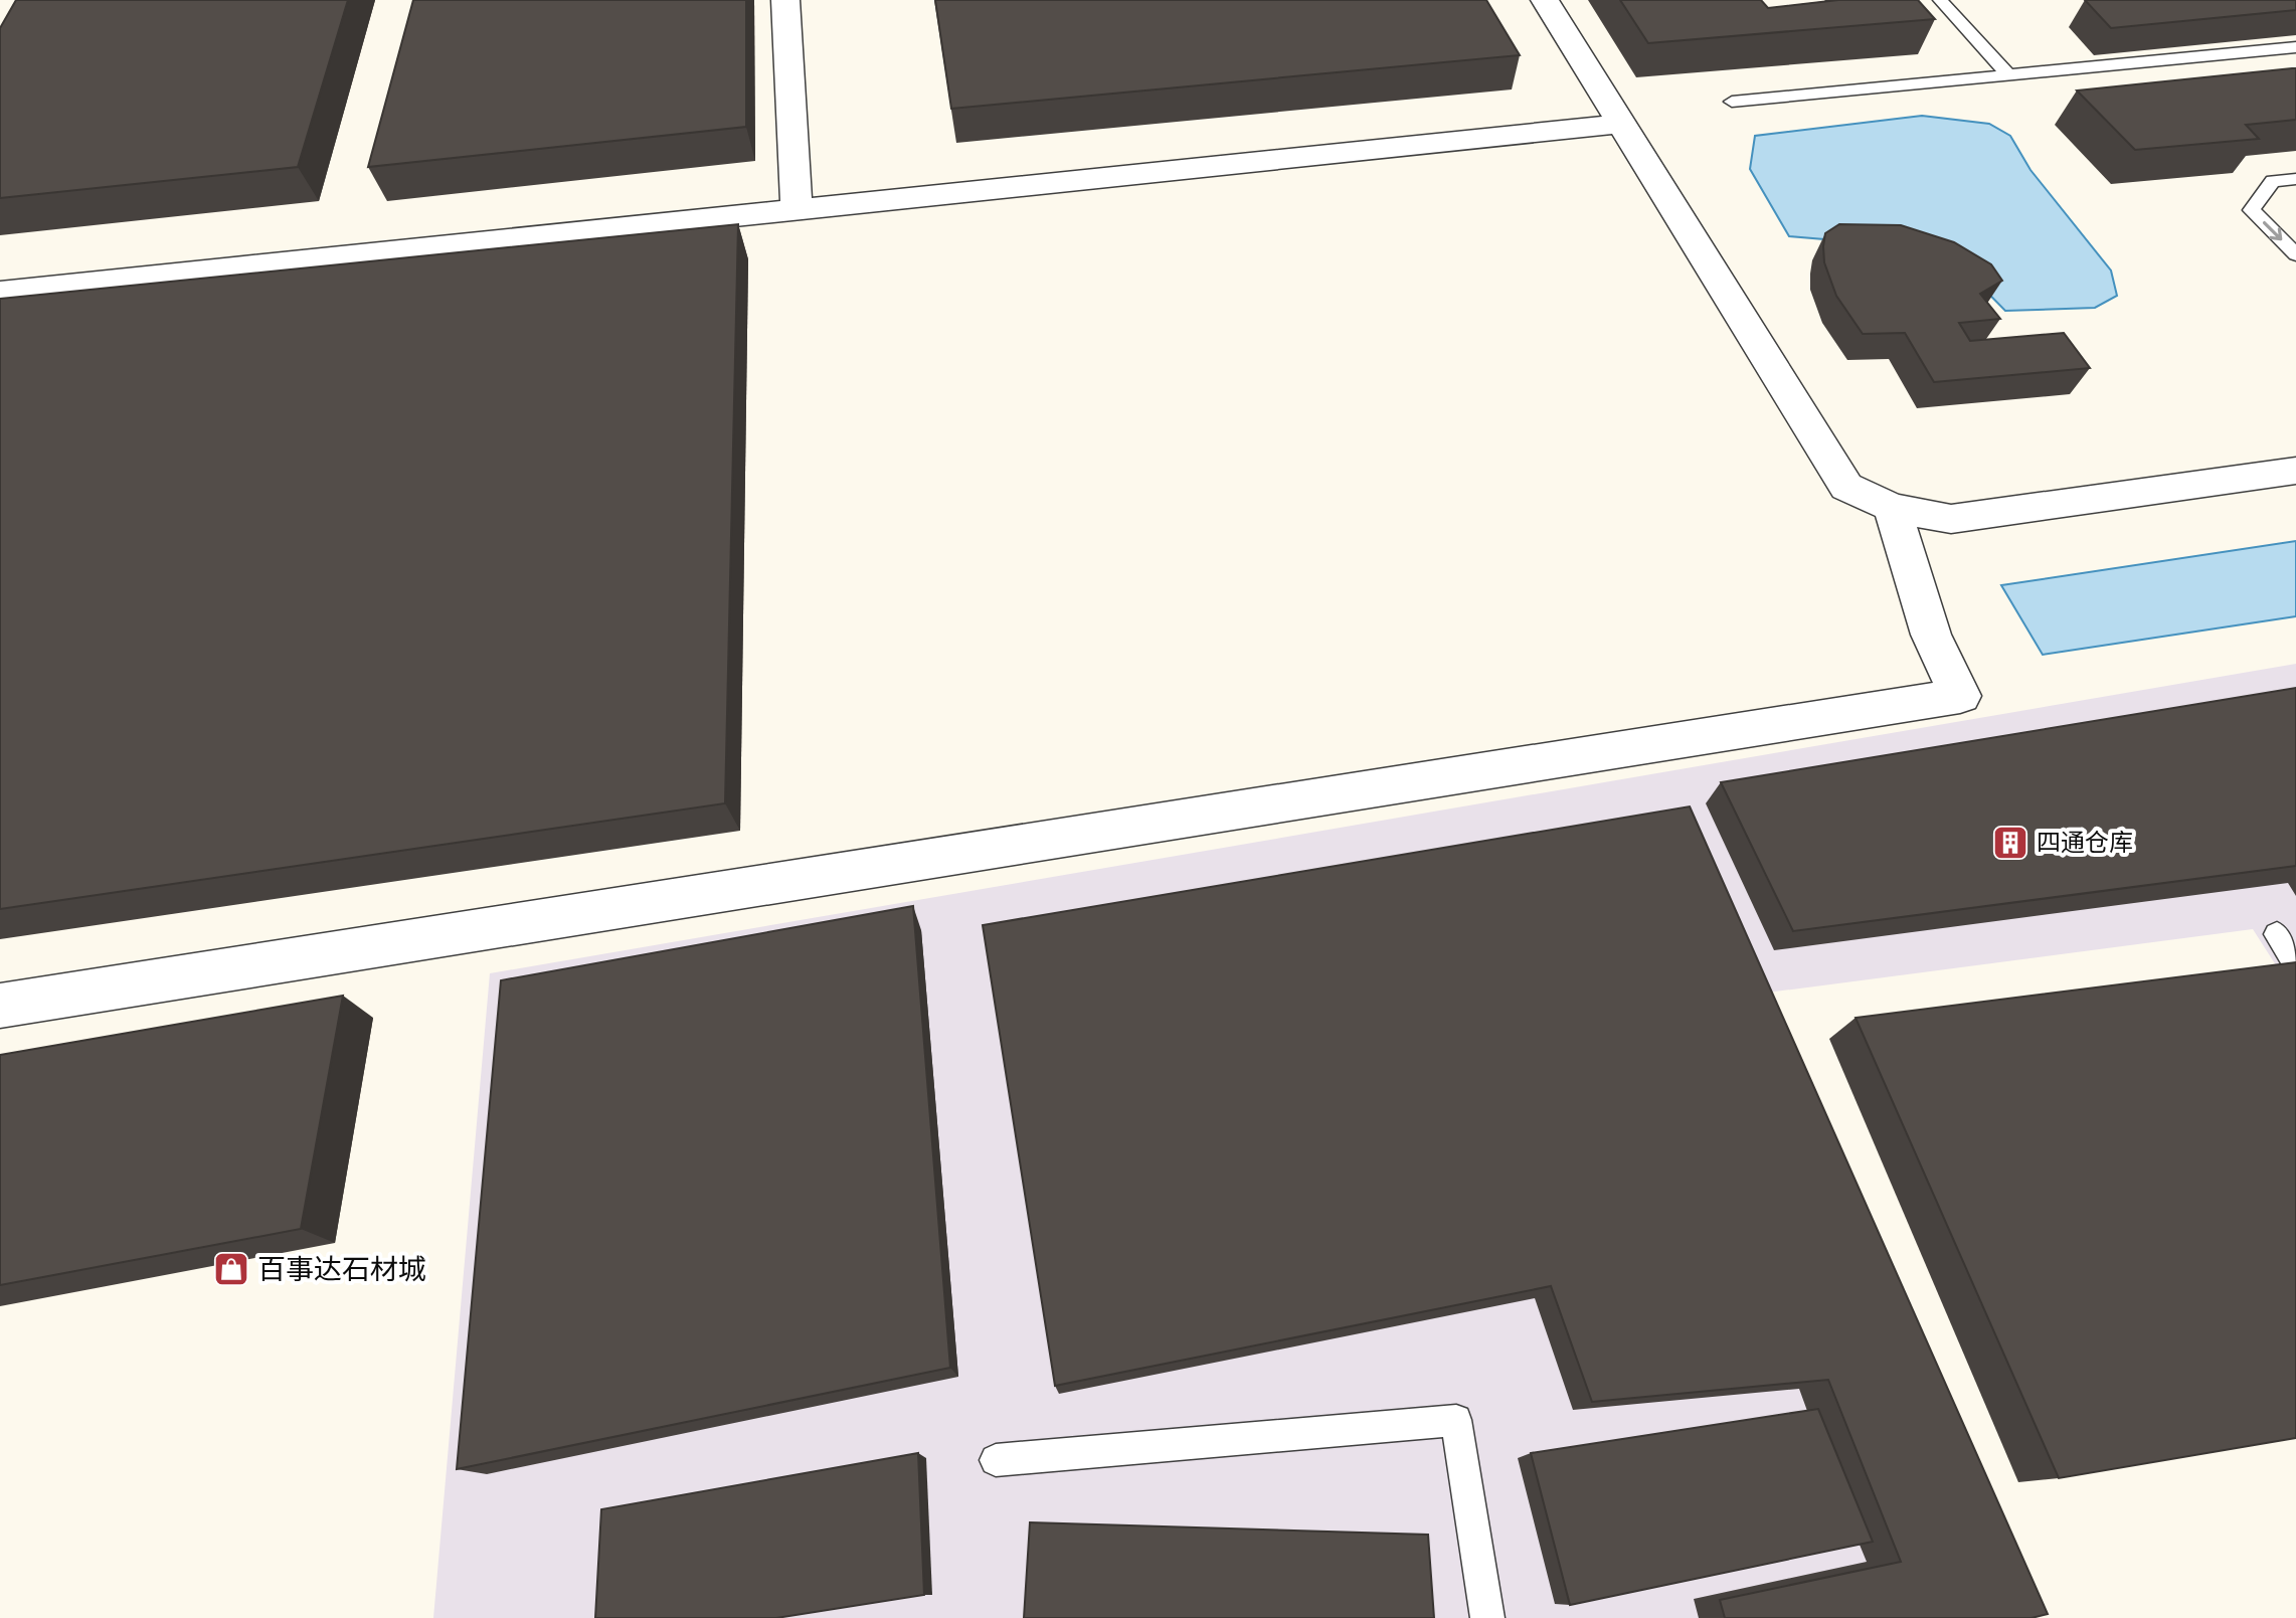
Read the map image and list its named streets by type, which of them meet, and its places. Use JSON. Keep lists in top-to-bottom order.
{
  "places": {
    "building": ["四通仓库"],
    "shop": ["百事达石材城"]
  }
}
